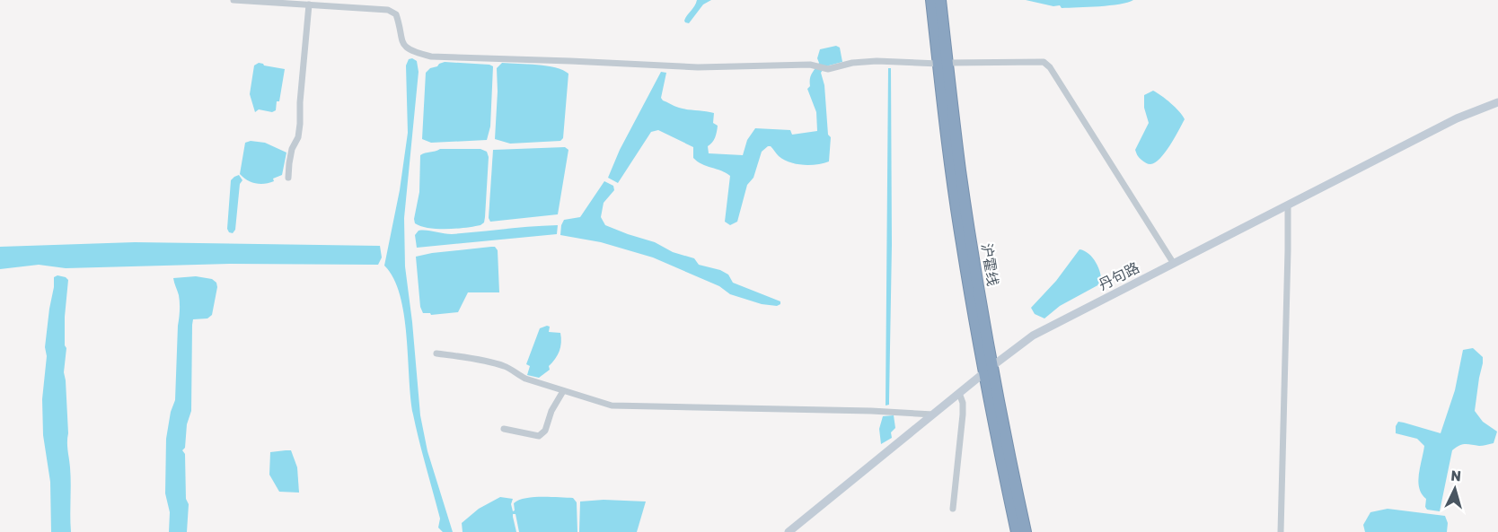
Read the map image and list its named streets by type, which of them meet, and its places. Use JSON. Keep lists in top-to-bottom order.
{
  "streets": {
    "highway": ["沪霍线"],
    "street": ["丹句路"]
  },
  "crossings": [
    ["沪霍线", "丹句路"]
  ],
  "north": "top"
}
